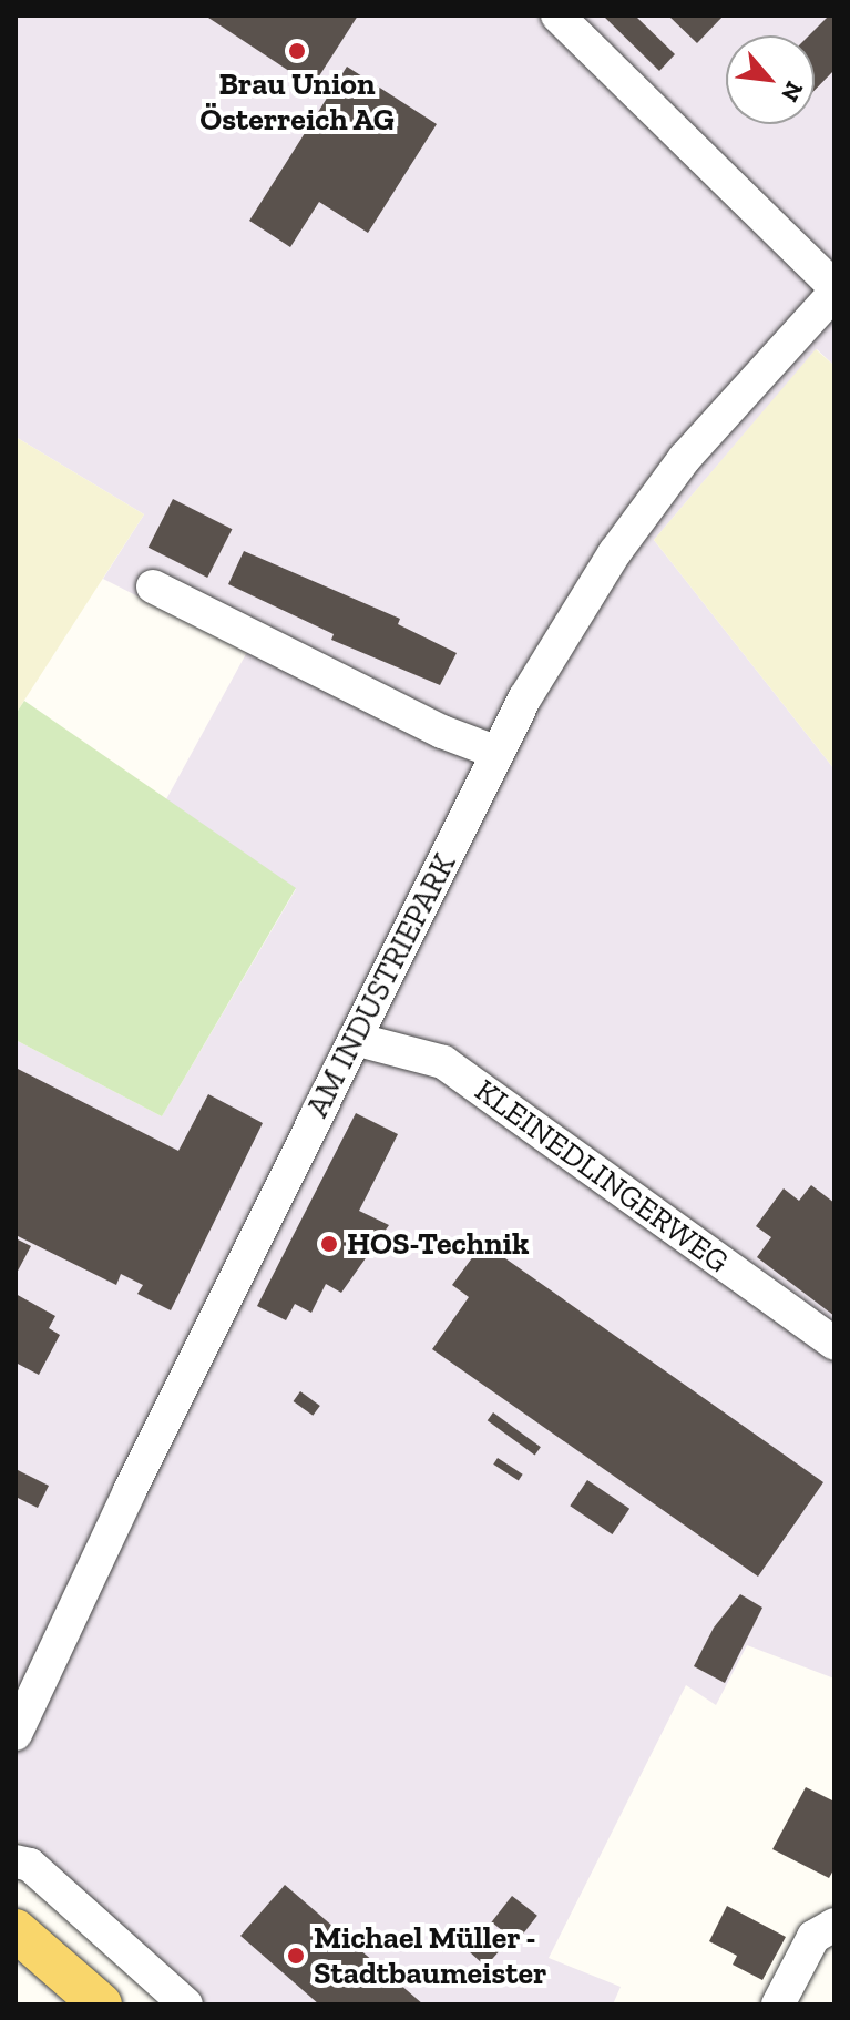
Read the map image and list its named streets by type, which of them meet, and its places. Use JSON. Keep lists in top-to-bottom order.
{
  "streets": {
    "street": ["AM INDUSTRIEPARK", "KLEINEDLINGERWEG"]
  },
  "crossings": [
    ["AM INDUSTRIEPARK", "KLEINEDLINGERWEG"]
  ],
  "places": ["Brau Union Österreich AG", "HOS-Technik", "Michael Müller - Stadtbaumeister"],
  "north": "bottom right"
}
